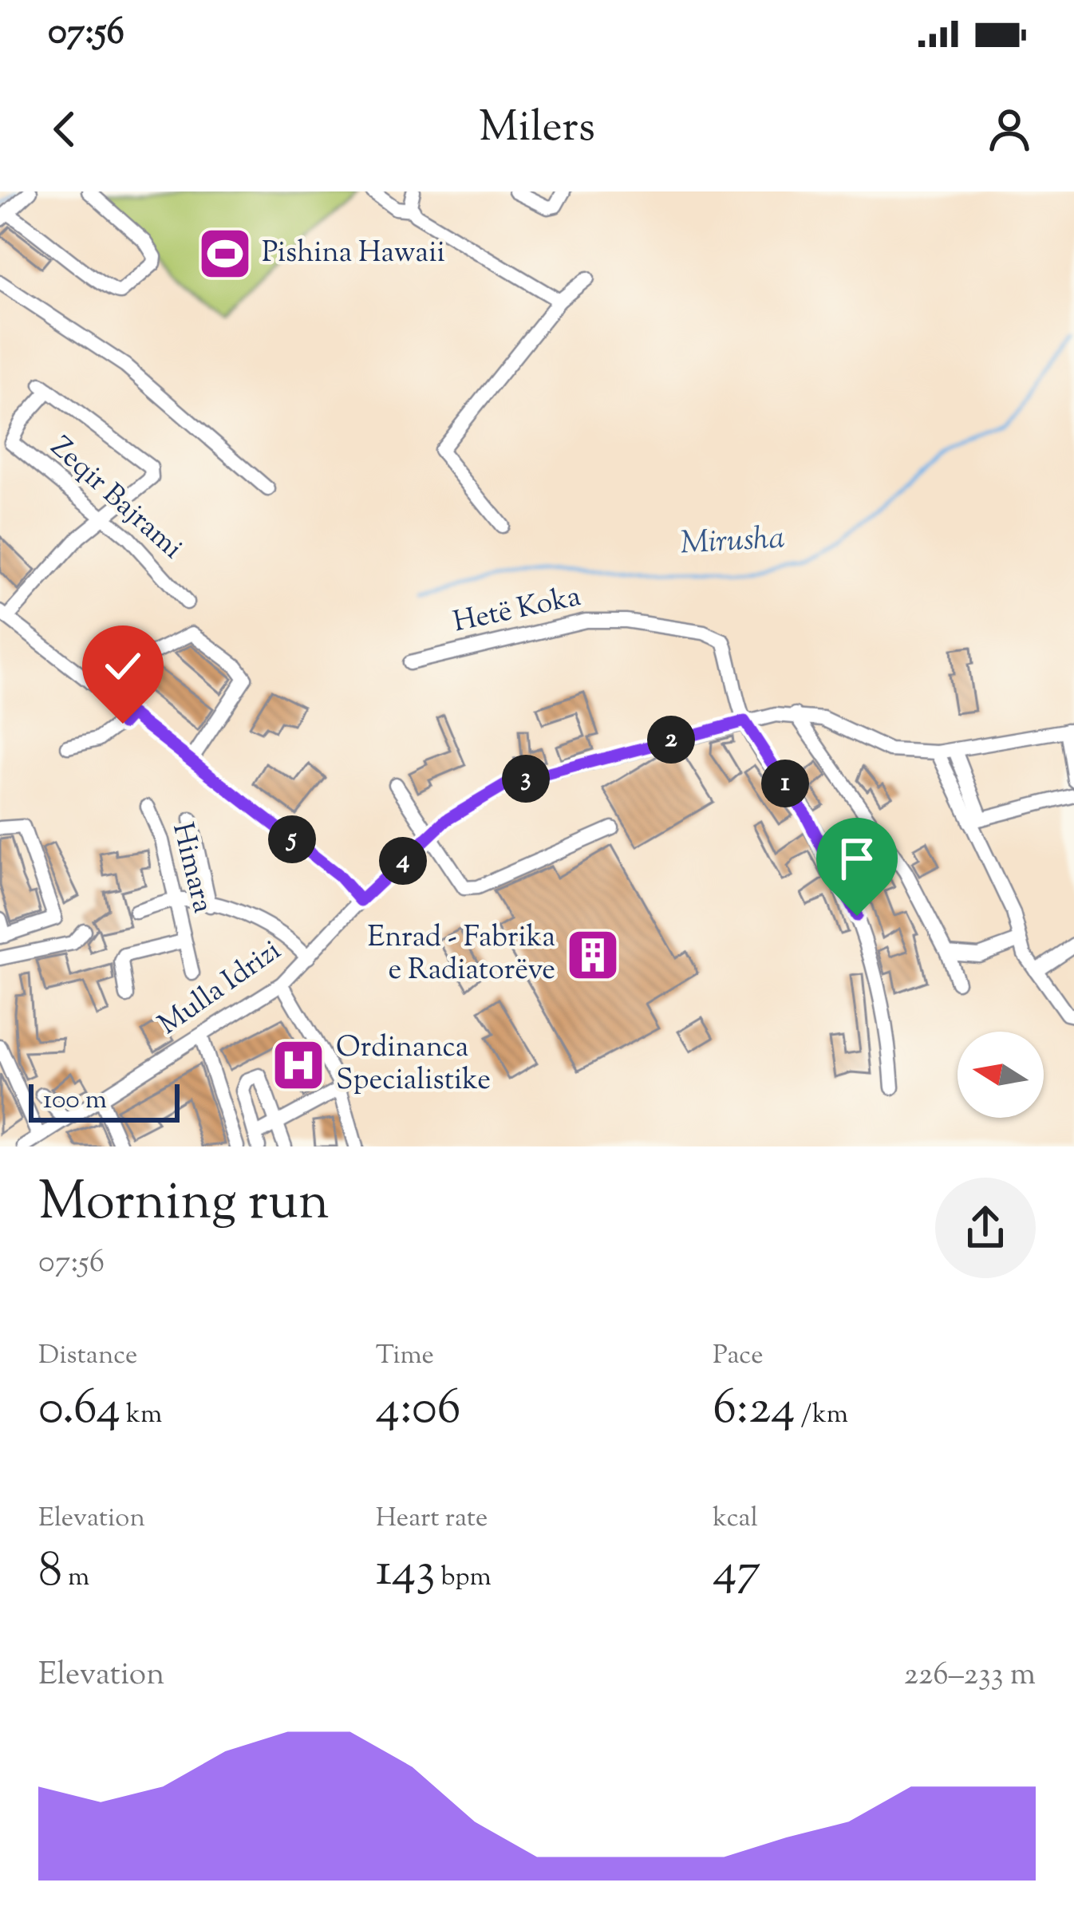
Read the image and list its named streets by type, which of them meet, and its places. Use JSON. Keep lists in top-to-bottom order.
{
  "streets": {
    "street": [
      "Zeqir Bajrami",
      "Hetë Koka",
      "Himara",
      "Mulla Idrizi"
    ]
  },
  "crossings": [
    ["Hetë Koka", "Mulla Idrizi"]
  ],
  "water": ["Mirusha"],
  "places": {
    "sports": ["Pishina Hawaii"],
    "building": ["Enrad - Fabrika e Radiatorëve"],
    "hospital": ["Ordinanca Specialistike"]
  },
  "scale_bar": "100 m",
  "north": "left",
  "page": {
    "status": "07:56",
    "header": "Milers",
    "pins": [
      "2",
      "3",
      "1",
      "5",
      "4"
    ],
    "scale": "100 m",
    "heading": ["Morning run", "07:56"],
    "stats": [
      ["Distance", "0.64 km"],
      ["Time", "4:06"],
      ["Pace", "6:24 /km"],
      ["Elevation", "8 m"],
      ["Heart rate", "143 bpm"],
      ["kcal", "47"]
    ],
    "chart": ["Elevation", "226–233 m"]
  }
}
